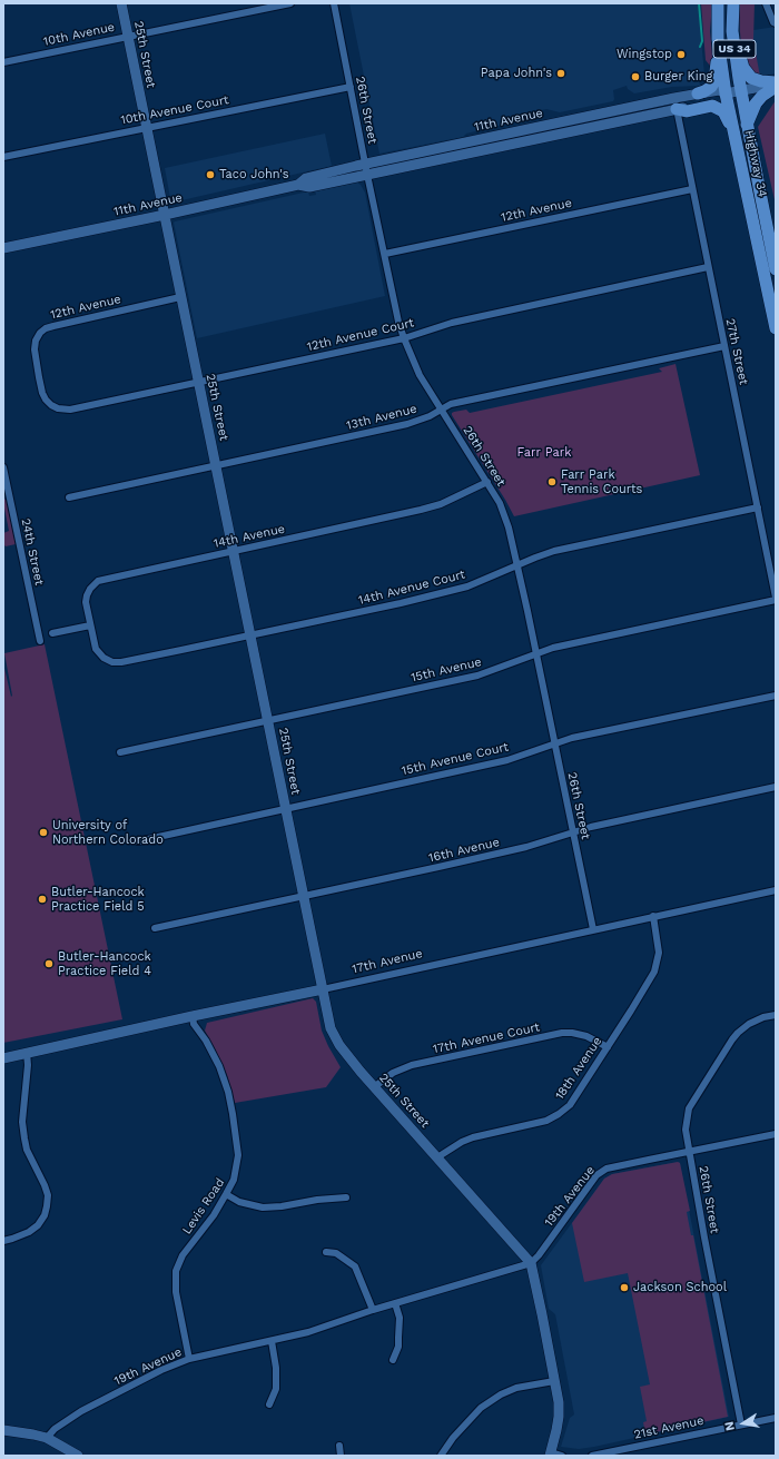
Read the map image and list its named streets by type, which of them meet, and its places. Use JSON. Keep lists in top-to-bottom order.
{
  "streets": {
    "highway": ["US 34", "Highway 34"],
    "street": [
      "10th Avenue",
      "25th Street",
      "10th Avenue Court",
      "26th Street",
      "11th Avenue",
      "12th Avenue",
      "12th Avenue Court",
      "27th Street",
      "13th Avenue",
      "14th Avenue",
      "24th Street",
      "14th Avenue Court",
      "15th Avenue",
      "15th Avenue Court",
      "16th Avenue",
      "17th Avenue",
      "17th Avenue Court",
      "18th Avenue",
      "19th Avenue",
      "Levis Road",
      "21st Avenue"
    ]
  },
  "crossings": [
    ["10th Avenue", "25th Street"],
    ["25th Street", "10th Avenue Court"],
    ["25th Street", "11th Avenue"],
    ["25th Street", "12th Avenue"],
    ["25th Street", "12th Avenue Court"],
    ["25th Street", "13th Avenue"],
    ["25th Street", "14th Avenue"],
    ["25th Street", "14th Avenue Court"],
    ["25th Street", "15th Avenue"],
    ["25th Street", "15th Avenue Court"],
    ["25th Street", "16th Avenue"],
    ["25th Street", "17th Avenue"],
    ["25th Street", "17th Avenue Court"],
    ["25th Street", "18th Avenue"],
    ["25th Street", "19th Avenue"],
    ["10th Avenue Court", "26th Street"],
    ["26th Street", "11th Avenue"],
    ["26th Street", "12th Avenue"],
    ["26th Street", "12th Avenue Court"],
    ["26th Street", "13th Avenue"],
    ["26th Street", "14th Avenue"],
    ["26th Street", "14th Avenue Court"],
    ["26th Street", "15th Avenue"],
    ["26th Street", "15th Avenue Court"],
    ["26th Street", "16th Avenue"],
    ["26th Street", "17th Avenue"],
    ["26th Street", "19th Avenue"],
    ["26th Street", "21st Avenue"],
    ["11th Avenue", "Highway 34"],
    ["11th Avenue", "27th Street"],
    ["12th Avenue", "12th Avenue Court"],
    ["12th Avenue", "27th Street"],
    ["12th Avenue Court", "27th Street"],
    ["27th Street", "13th Avenue"],
    ["27th Street", "14th Avenue Court"],
    ["27th Street", "15th Avenue"],
    ["14th Avenue", "14th Avenue Court"],
    ["17th Avenue", "18th Avenue"],
    ["17th Avenue", "Levis Road"],
    ["17th Avenue Court", "18th Avenue"],
    ["19th Avenue", "Levis Road"]
  ],
  "parks": ["Farr Park"],
  "places": [
    "Wingstop",
    "Papa John's",
    "Burger King",
    "Taco John's",
    "Farr Park Tennis Courts",
    "University of Northern Colorado",
    "Butler-Hancock Practice Field 5",
    "Butler-Hancock Practice Field 4",
    "Jackson School"
  ],
  "north": "left"
}
